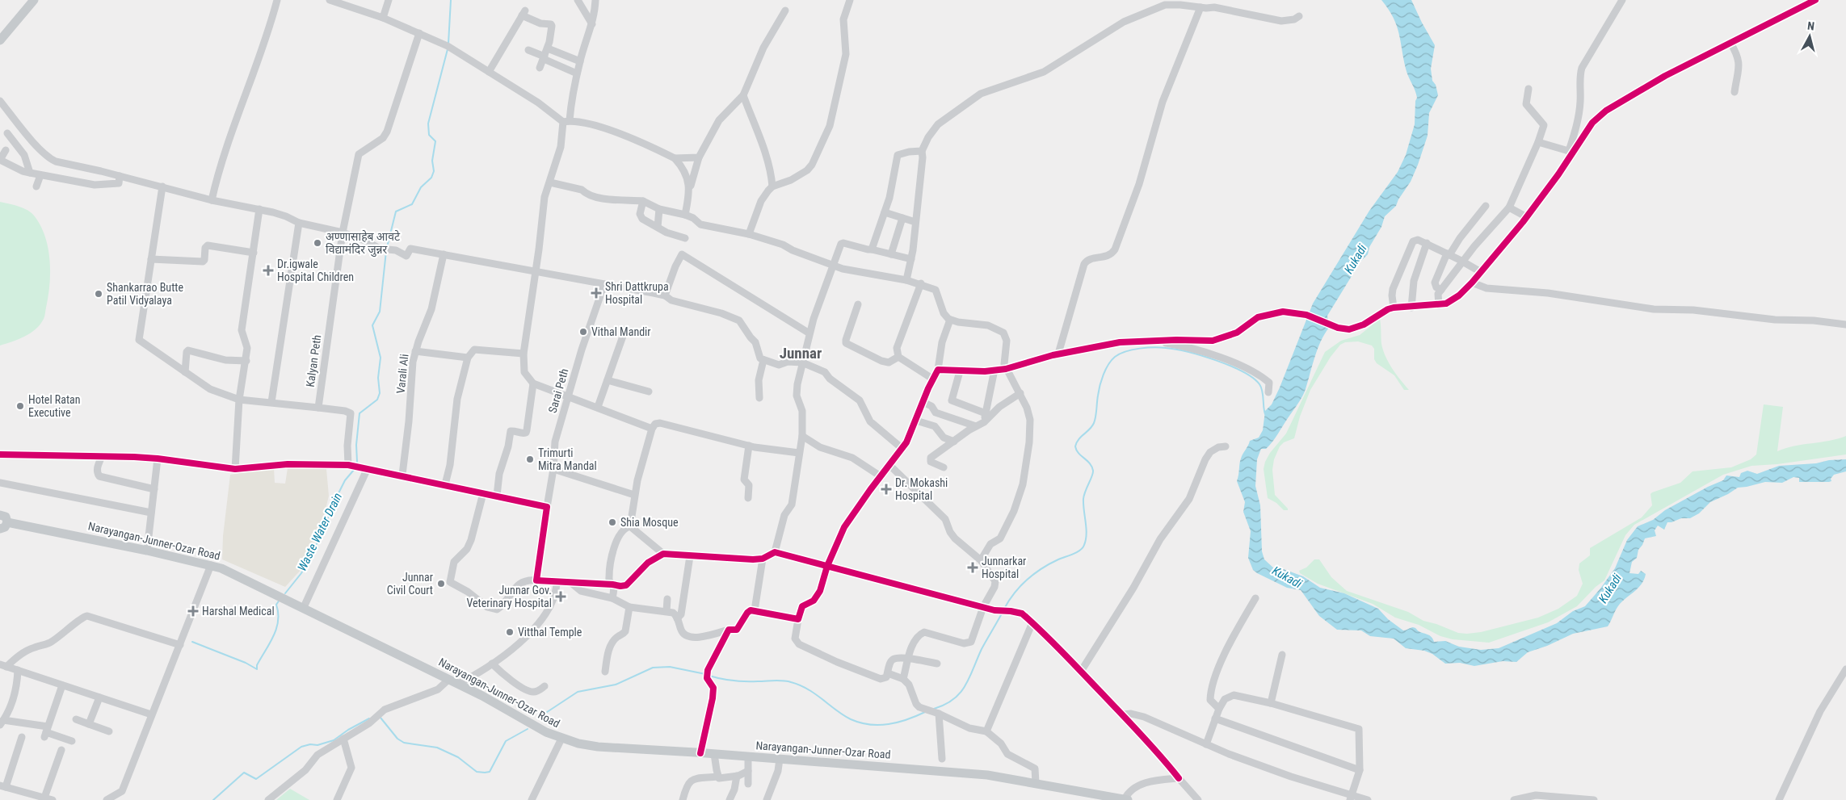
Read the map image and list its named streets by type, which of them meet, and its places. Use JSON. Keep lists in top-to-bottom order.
{
  "streets": {
    "main road": ["Narayangan-Junner-Ozar Road"],
    "street": ["Kalyan Peth", "Varali Ali", "Sarai Peth"]
  },
  "districts": ["Junnar"],
  "water": ["Kukadi", "Waste Water Drain"],
  "places": {
    "other": [
      "अण्णासाहेब आवटे विद्यामंदिर जुन्नर",
      "Shankarrao Butte Patil Vidyalaya",
      "Vithal Mandir",
      "Hotel Ratan Executive",
      "Trimurti Mitra Mandal",
      "Shia Mosque",
      "Junnar Civil Court",
      "Vitthal Temple"
    ],
    "health": [
      "Dr.igwale Hospital Children",
      "Shri Dattkrupa Hospital",
      "Dr. Mokashi Hospital",
      "Junnarkar Hospital",
      "Junnar Gov. Veterinary Hospital",
      "Harshal Medical"
    ]
  },
  "north": "top"
}
